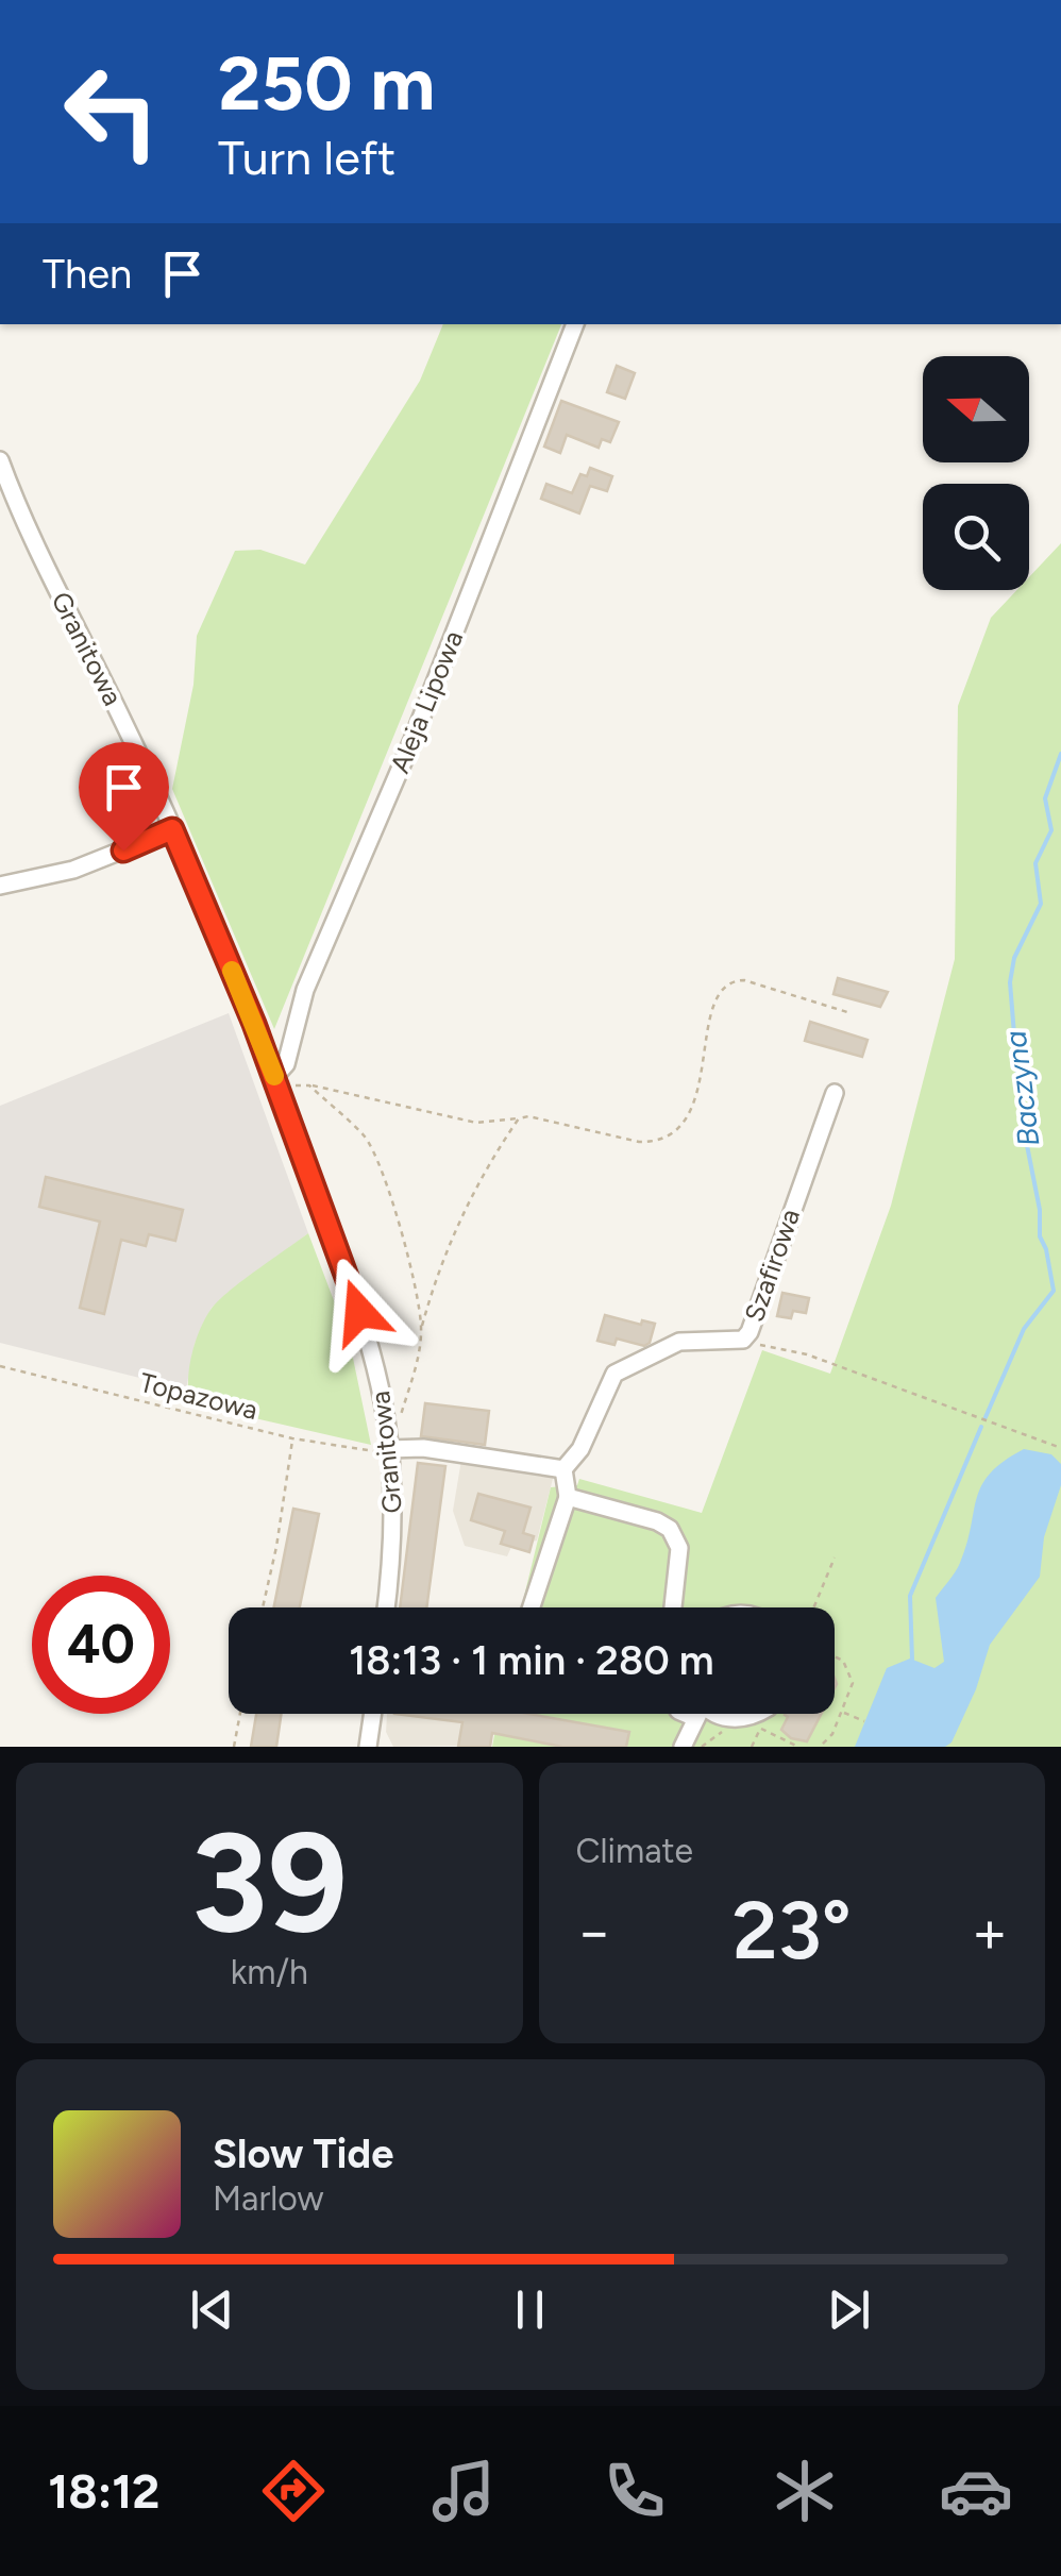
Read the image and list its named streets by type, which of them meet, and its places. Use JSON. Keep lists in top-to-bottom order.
{
  "streets": {
    "street": ["Granitowa", "Aleja Lipowa", "Szafirowa"],
    "path": ["Topazowa"]
  },
  "crossings": [
    ["Granitowa", "Aleja Lipowa"],
    ["Granitowa", "Topazowa"]
  ],
  "water": ["Baczyna"],
  "north": "left",
  "page": {
    "turn": ["250 m", "Turn left"],
    "then": "Then",
    "limit": "40",
    "trip": "18:13 · 1 min · 280 m",
    "tile": [
      ["39", "km/h"],
      "Climate"
    ],
    "heat": ["−", "23°", "+"],
    "song": ["Slow Tide", "Marlow"],
    "tabs": "18:12"
  }
}
